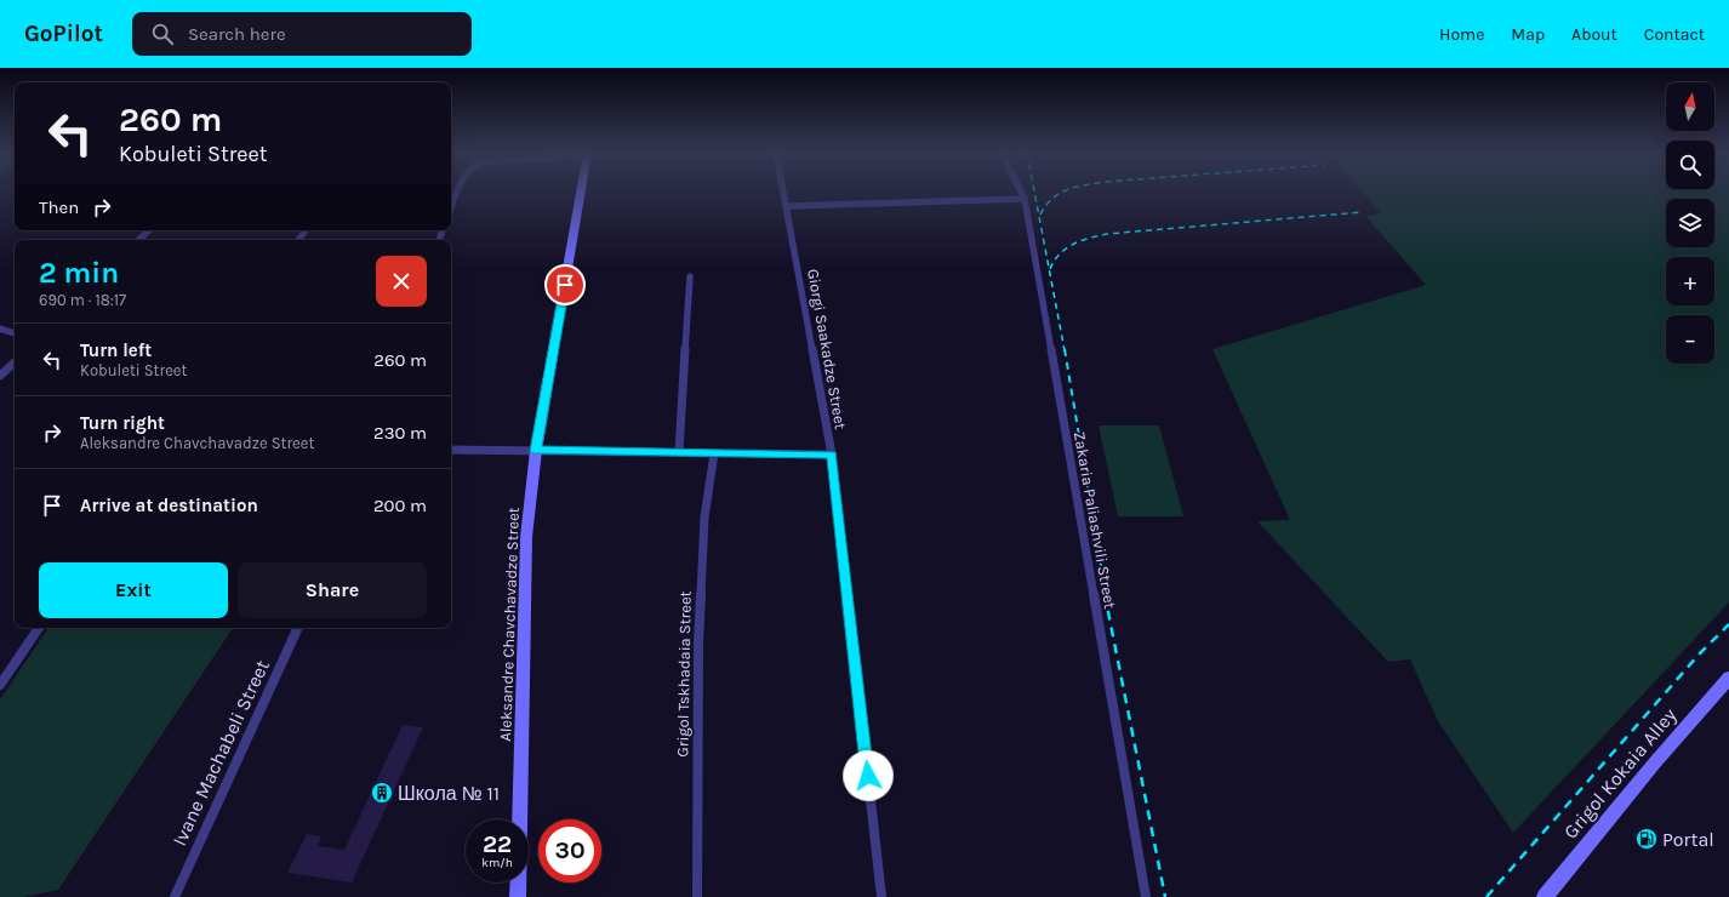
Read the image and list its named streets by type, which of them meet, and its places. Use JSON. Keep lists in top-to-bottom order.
{
  "streets": {
    "street": [
      "Giorgi Saakadze Street",
      "Zakaria Paliashvili Street",
      "Aleksandre Chavchavadze Street",
      "Grigol Tskhadaia Street",
      "Ivane Machabeli Street",
      "Grigol Kokaia Alley"
    ]
  },
  "places": {
    "building": ["Школа № 11"],
    "fuel station": ["Portal"]
  },
  "north": "top",
  "page": {
    "header": "GoPilot",
    "search": "Search here",
    "nav": [
      "Home",
      "Map",
      "About",
      "Contact"
    ],
    "map_buttons": ["+", "−"],
    "turn": ["260 m", "Kobuleti Street"],
    "then": "Then",
    "heading": ["2 min", "690 m · 18:17"],
    "list": [
      {
        "name": "Turn left",
        "note": "Kobuleti Street",
        "value": "260 m"
      },
      {
        "name": "Turn right",
        "note": "Aleksandre Chavchavadze Street",
        "value": "230 m"
      },
      {
        "name": "Arrive at destination",
        "value": "200 m"
      }
    ],
    "buttons": ["Exit", "Share"],
    "speed": "22 km/h",
    "limit": "30"
  }
}
